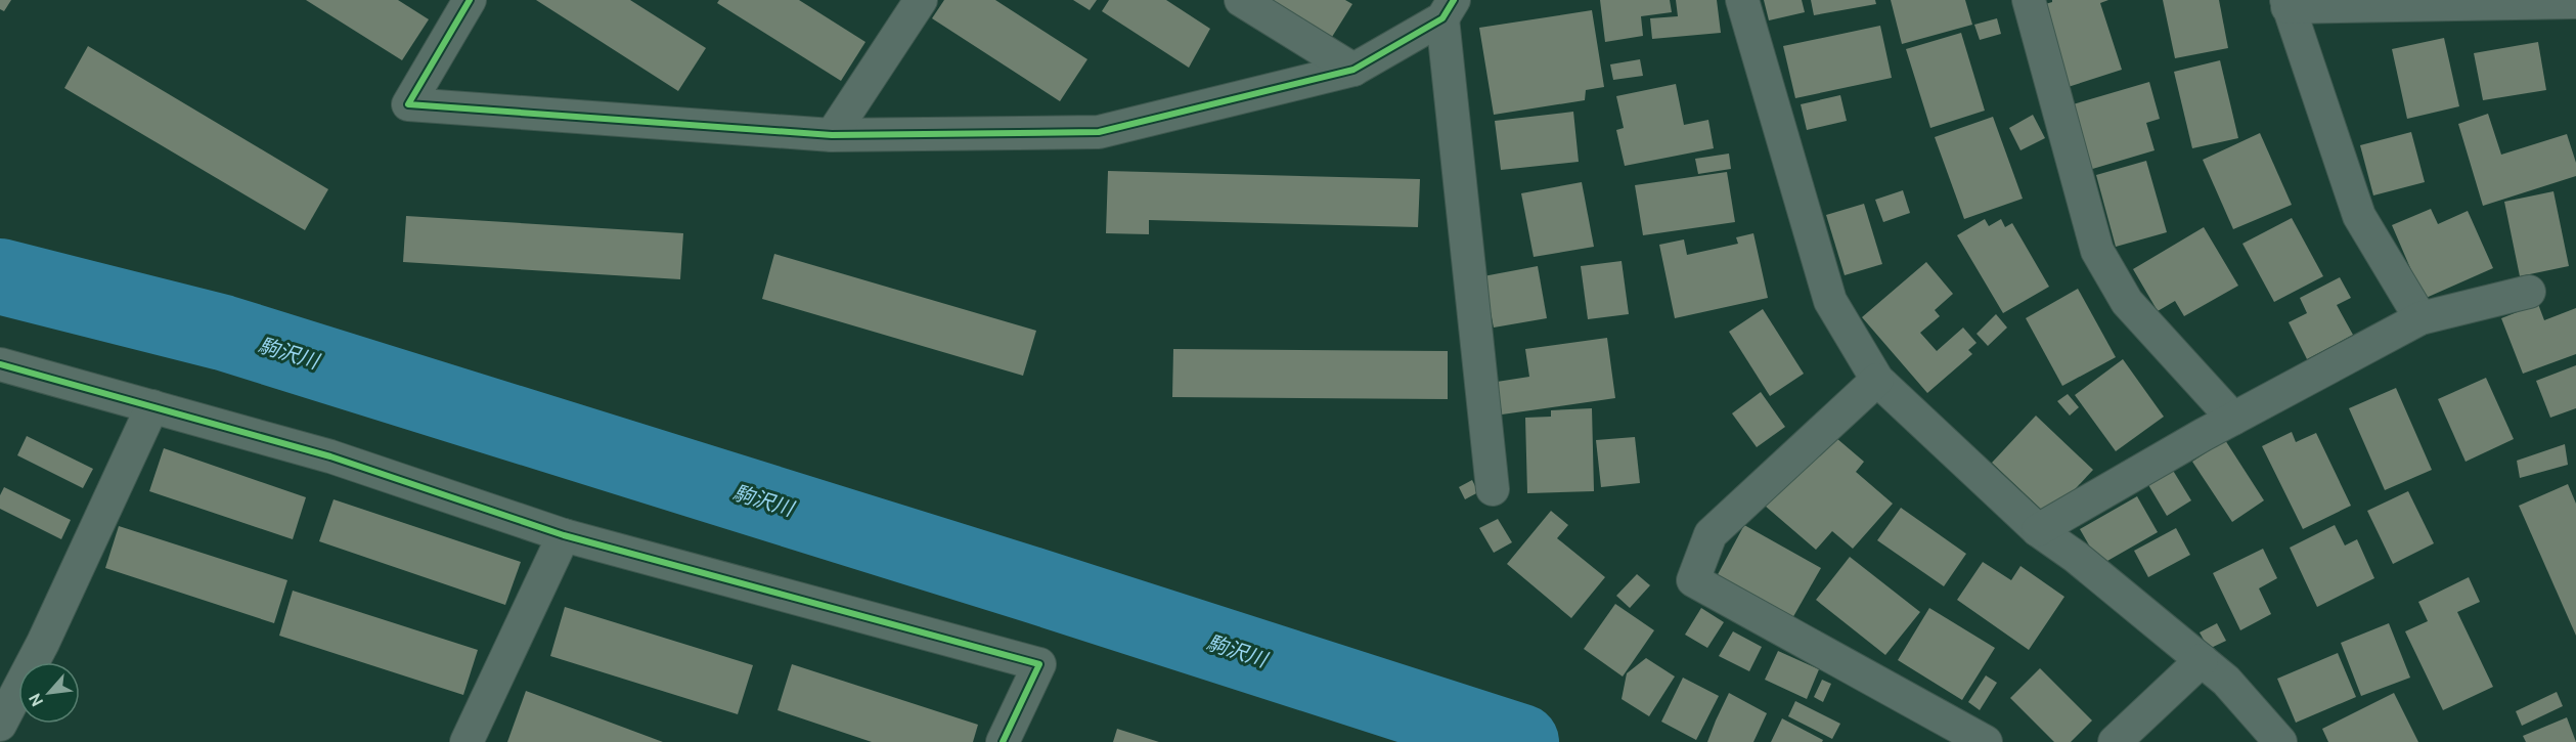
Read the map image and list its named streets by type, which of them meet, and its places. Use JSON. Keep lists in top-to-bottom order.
{
  "water": ["駒沢川"],
  "north": "bottom left"
}
